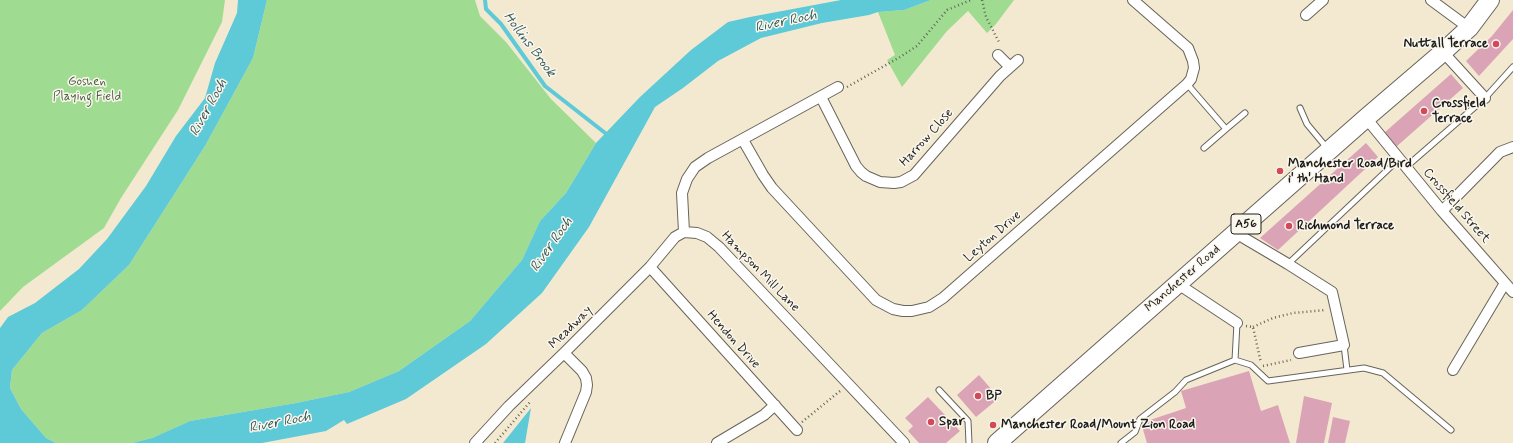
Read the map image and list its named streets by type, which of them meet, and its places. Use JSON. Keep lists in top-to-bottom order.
{
  "streets": {
    "highway": ["A56", "Manchester Road"],
    "street": [
      "Harrow Close",
      "Crossfield Street",
      "Leyton Drive",
      "Hampson Mill Lane",
      "Meadway",
      "Hendon Drive"
    ]
  },
  "crossings": [
    ["Crossfield Street", "Manchester Road"],
    ["Hampson Mill Lane", "Meadway"],
    ["Meadway", "Hendon Drive"]
  ],
  "water": ["River Roch", "Hollins Brook"],
  "parks": ["Goshen Playing Field"],
  "places": [
    "Nuttall Terrace",
    "Crossfield Terrace",
    "Manchester Road/Bird i' th' Hand",
    "Richmond Terrace",
    "BP",
    "Spar",
    "Manchester Road/Mount Zion Road"
  ]
}
